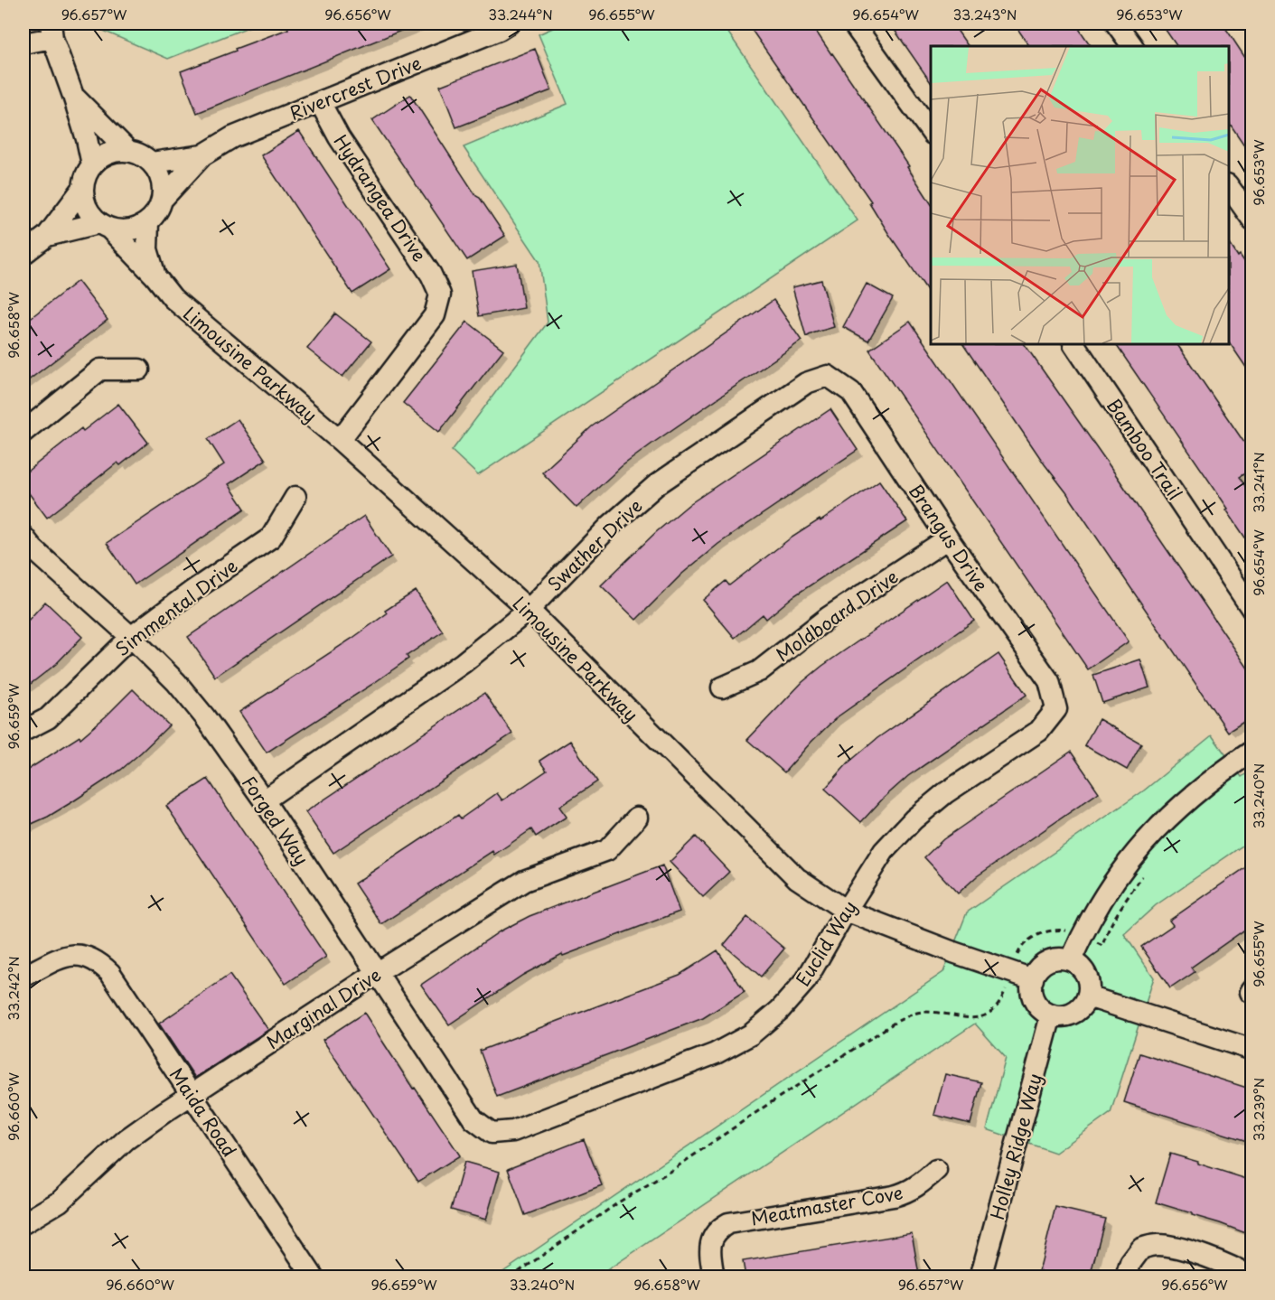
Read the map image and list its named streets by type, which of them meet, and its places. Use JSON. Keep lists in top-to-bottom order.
{
  "streets": {
    "street": [
      "Rivercrest Drive",
      "Hydrangea Drive",
      "Limousine Parkway",
      "Bamboo Trail",
      "Brangus Drive",
      "Swather Drive",
      "Simmental Drive",
      "Moldboard Drive",
      "Forged Way",
      "Euclid Way",
      "Marginal Drive",
      "Maida Road",
      "Holley Ridge Way",
      "Meatmaster Cove"
    ]
  },
  "crossings": [
    ["Rivercrest Drive", "Hydrangea Drive"],
    ["Rivercrest Drive", "Limousine Parkway"],
    ["Hydrangea Drive", "Limousine Parkway"],
    ["Limousine Parkway", "Swather Drive"],
    ["Limousine Parkway", "Euclid Way"],
    ["Limousine Parkway", "Holley Ridge Way"],
    ["Brangus Drive", "Swather Drive"],
    ["Brangus Drive", "Moldboard Drive"],
    ["Brangus Drive", "Euclid Way"],
    ["Swather Drive", "Forged Way"],
    ["Simmental Drive", "Forged Way"],
    ["Forged Way", "Euclid Way"],
    ["Forged Way", "Marginal Drive"],
    ["Marginal Drive", "Maida Road"]
  ],
  "coordinates": [
    "96.657°W",
    "96.656°W",
    "33.244°N",
    "96.655°W",
    "96.654°W",
    "33.243°N",
    "96.653°W",
    "96.658°W",
    "33.241°N",
    "96.659°W",
    "33.240°N",
    "33.242°N",
    "96.660°W",
    "33.239°N"
  ]
}
